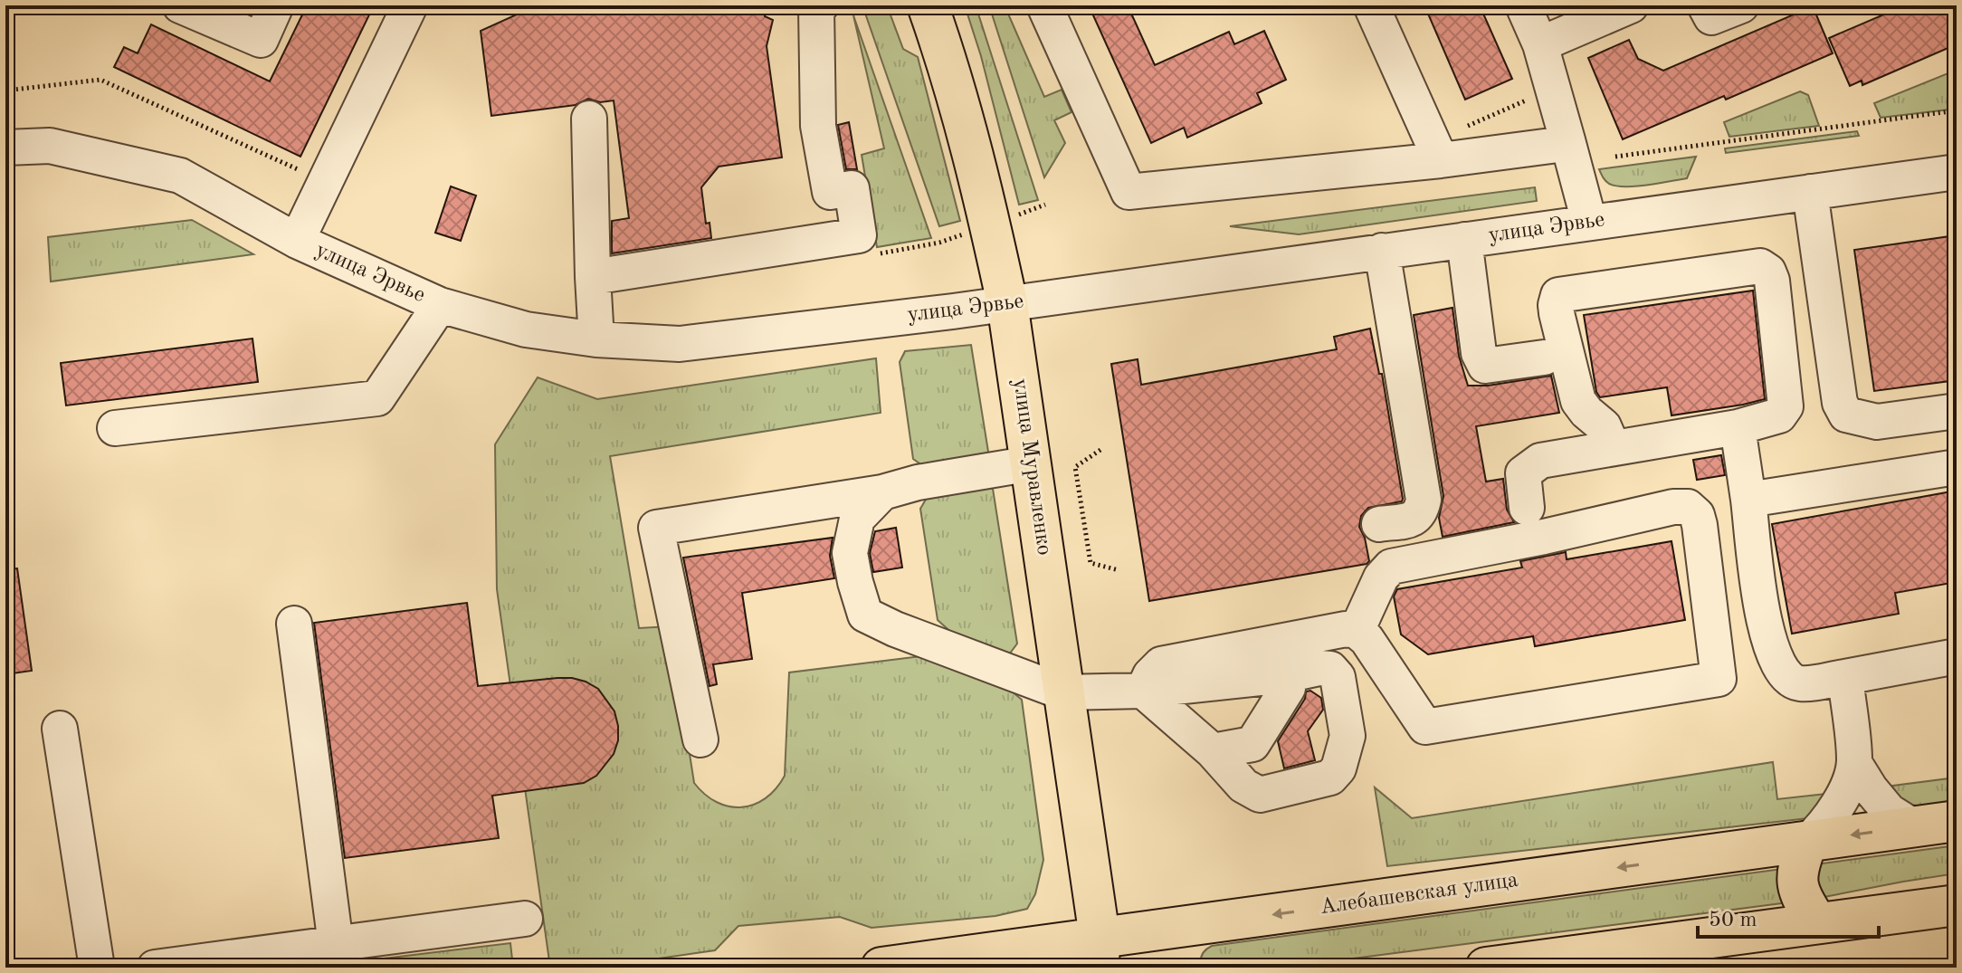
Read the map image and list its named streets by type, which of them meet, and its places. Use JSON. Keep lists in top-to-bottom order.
{
  "streets": {
    "main road": ["улица Муравленко", "Алебашевская улица"],
    "street": ["улица Эрвье"]
  },
  "crossings": [
    ["улица Эрвье", "улица Муравленко"],
    ["улица Муравленко", "Алебашевская улица"]
  ],
  "scale_bar": "50 m"
}
